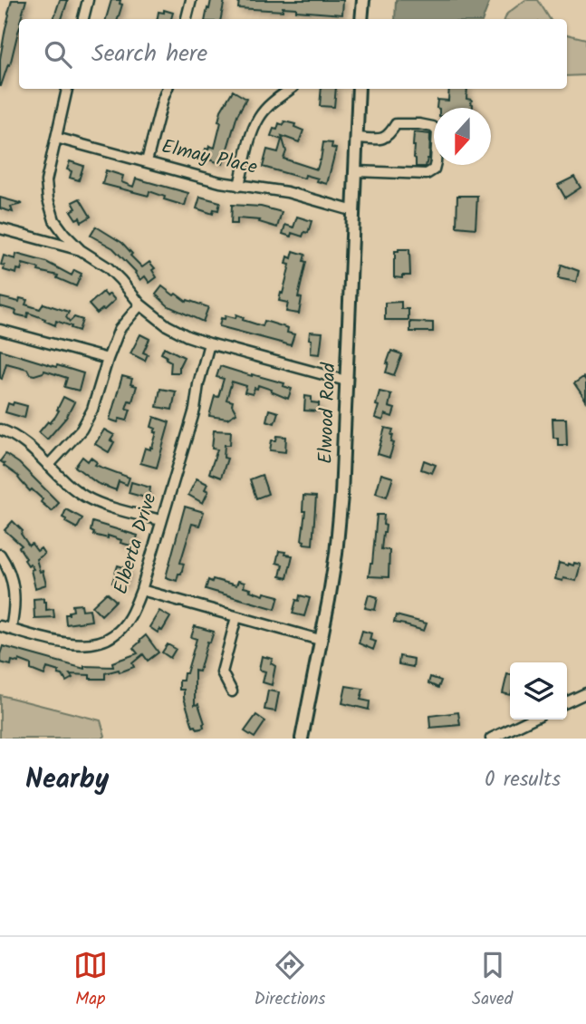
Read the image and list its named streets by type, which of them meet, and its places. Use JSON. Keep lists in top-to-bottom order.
{
  "streets": {
    "main road": ["Elwood Road"],
    "street": ["Elmay Place", "Elberta Drive"]
  },
  "crossings": [
    ["Elmay Place", "Elwood Road"]
  ],
  "north": "bottom",
  "page": {
    "search": "Search here",
    "heading": ["Nearby", "0 results"],
    "nav": ["Map", "Directions", "Saved"]
  }
}
